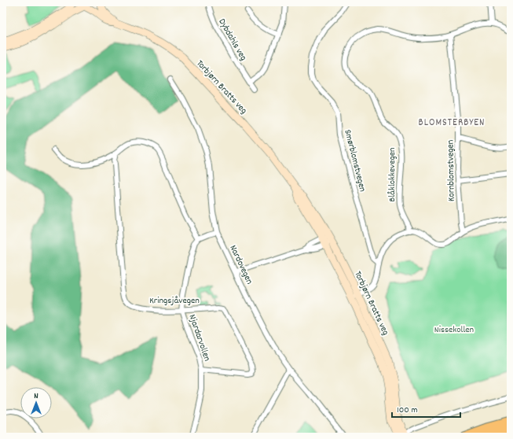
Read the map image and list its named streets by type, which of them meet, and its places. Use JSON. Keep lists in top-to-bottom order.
{
  "streets": {
    "main road": ["Torbjørn Bratts veg"],
    "street": [
      "Dybdahls veg",
      "Smørblomstvegen",
      "Kornblomstvegen",
      "Blåklokkevegen",
      "Nardovegen",
      "Kringsjåvegen",
      "Njardarvollen"
    ]
  },
  "crossings": [
    ["Kornblomstvegen", "Blåklokkevegen"],
    ["Kringsjåvegen", "Njardarvollen"]
  ],
  "districts": ["BLOMSTERBYEN"],
  "parks": ["Nissekollen"],
  "scale_bar": "100 m",
  "north": "top"
}
